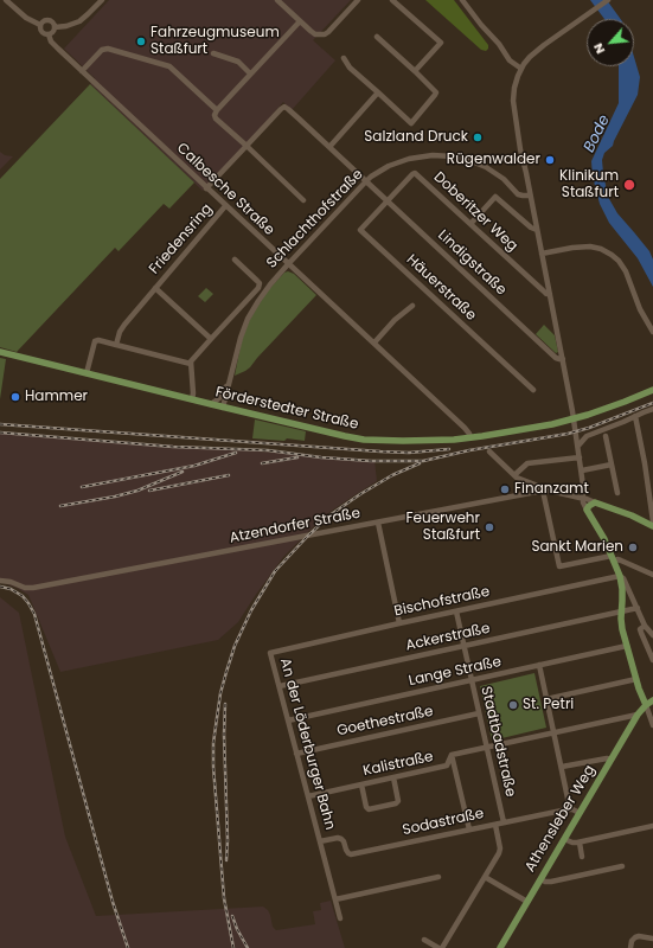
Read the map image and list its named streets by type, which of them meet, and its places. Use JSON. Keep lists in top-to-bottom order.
{
  "streets": {
    "main road": ["Förderstedter Straße", "Athensleber Weg"],
    "street": [
      "Calbesche Straße",
      "Doberitzer Weg",
      "Schlachthofstraße",
      "Friedensring",
      "Lindigstraße",
      "Häuerstraße",
      "Atzendorfer Straße",
      "Bischofstraße",
      "Ackerstraße",
      "Lange Straße",
      "Goethestraße",
      "Stadtbadstraße",
      "An der Löderburger Bahn",
      "Kalistraße",
      "Sodastraße"
    ]
  },
  "crossings": [
    ["Calbesche Straße", "Schlachthofstraße"],
    ["Calbesche Straße", "Friedensring"],
    ["Calbesche Straße", "Förderstedter Straße"],
    ["Doberitzer Weg", "Lindigstraße"],
    ["Doberitzer Weg", "Häuerstraße"],
    ["Schlachthofstraße", "Lindigstraße"],
    ["Schlachthofstraße", "Förderstedter Straße"],
    ["Lindigstraße", "Häuerstraße"],
    ["Bischofstraße", "Stadtbadstraße"],
    ["Bischofstraße", "An der Löderburger Bahn"],
    ["Ackerstraße", "Stadtbadstraße"],
    ["Ackerstraße", "An der Löderburger Bahn"],
    ["Lange Straße", "Stadtbadstraße"],
    ["Lange Straße", "An der Löderburger Bahn"],
    ["Goethestraße", "Stadtbadstraße"],
    ["Goethestraße", "An der Löderburger Bahn"],
    ["Stadtbadstraße", "Kalistraße"],
    ["Stadtbadstraße", "Sodastraße"],
    ["An der Löderburger Bahn", "Kalistraße"],
    ["An der Löderburger Bahn", "Sodastraße"],
    ["Kalistraße", "Athensleber Weg"]
  ],
  "water": ["Bode"],
  "places": [
    "Fahrzeugmuseum Staßfurt",
    "Salzland Druck",
    "Rügenwalder",
    "Klinikum Staßfurt",
    "Hammer",
    "Finanzamt",
    "Feuerwehr Staßfurt",
    "Sankt Marien",
    "St. Petri"
  ],
  "north": "bottom left"
}
